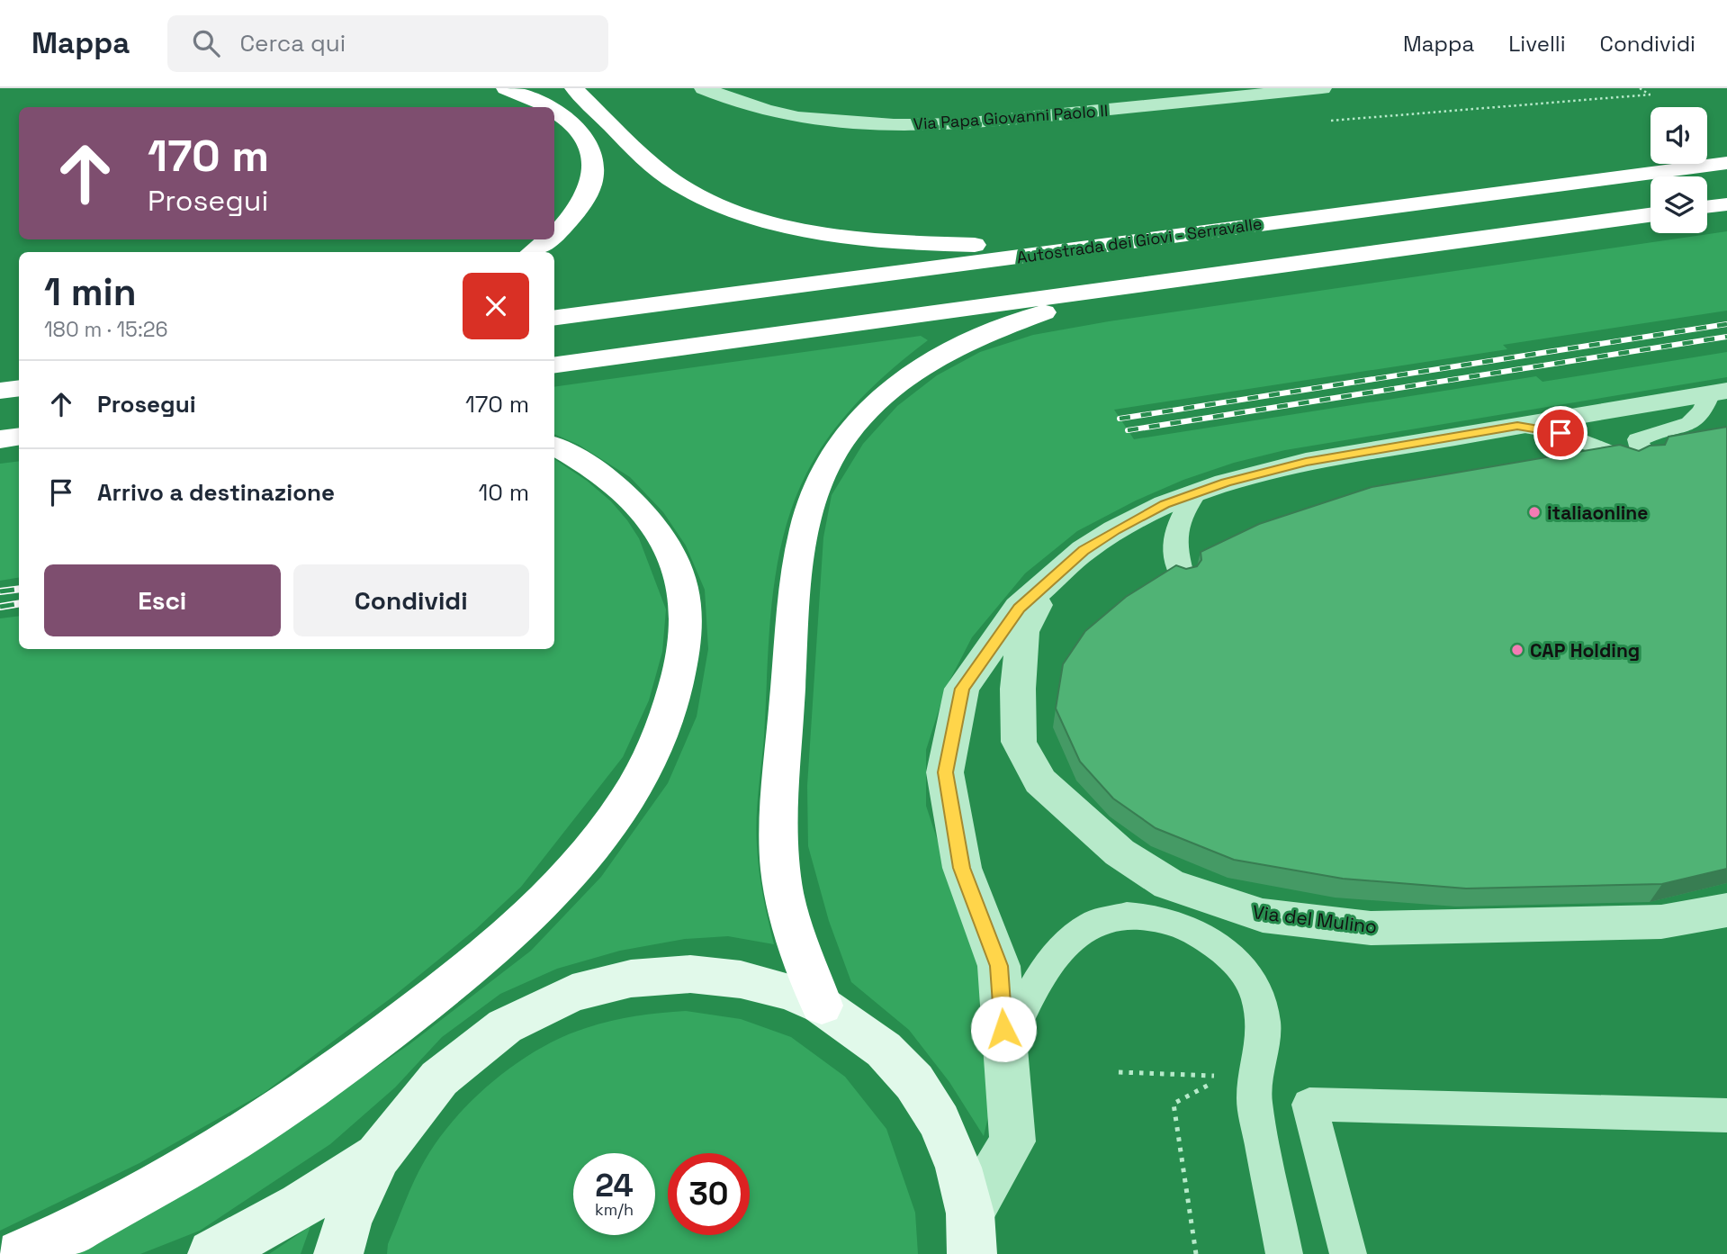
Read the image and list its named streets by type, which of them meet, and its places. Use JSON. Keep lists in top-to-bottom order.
{
  "streets": {
    "highway": ["Autostrada dei Giovi - Serravalle"],
    "street": ["Via Papa Giovanni Paolo II", "Via del Mulino"]
  },
  "places": ["italiaonline", "CAP Holding"],
  "page": {
    "header": "Mappa",
    "search": "Cerca qui",
    "nav": ["Mappa", "Livelli", "Condividi"],
    "turn": ["170 m", "Prosegui"],
    "heading": ["1 min", "180 m · 15:26"],
    "list": [
      {
        "name": "Prosegui",
        "value": "170 m"
      },
      {
        "name": "Arrivo a destinazione",
        "value": "10 m"
      }
    ],
    "buttons": ["Esci", "Condividi"],
    "speed": "24 km/h",
    "limit": "30"
  }
}
